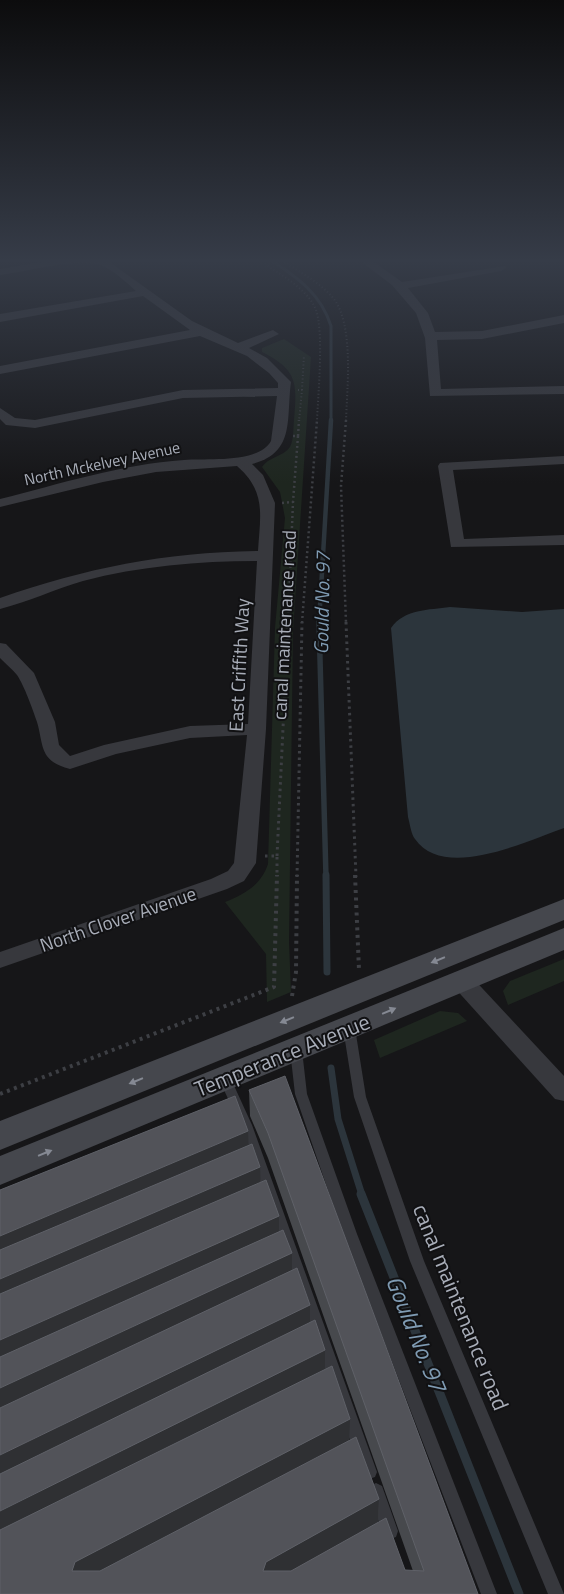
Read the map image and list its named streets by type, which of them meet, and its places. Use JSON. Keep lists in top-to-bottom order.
{
  "streets": {
    "main road": ["Temperance Avenue"],
    "street": ["North Mckelvey Avenue", "East Criffith Way", "North Clover Avenue"],
    "lane": ["canal maintenance road"]
  },
  "crossings": [
    ["North Mckelvey Avenue", "East Criffith Way"],
    ["canal maintenance road", "Temperance Avenue"],
    ["East Criffith Way", "North Clover Avenue"]
  ],
  "water": ["Gould No. 97"]
}
